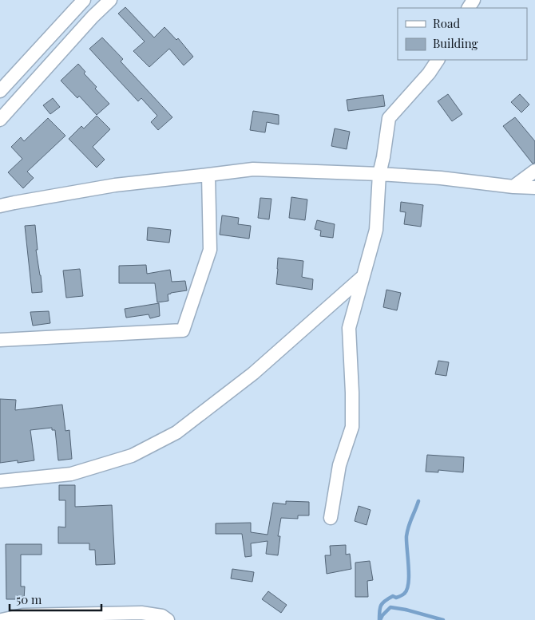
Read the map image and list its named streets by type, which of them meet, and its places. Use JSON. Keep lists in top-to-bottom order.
{
  "legend": ["Road", "Building"],
  "scale_bar": "50 m"
}
